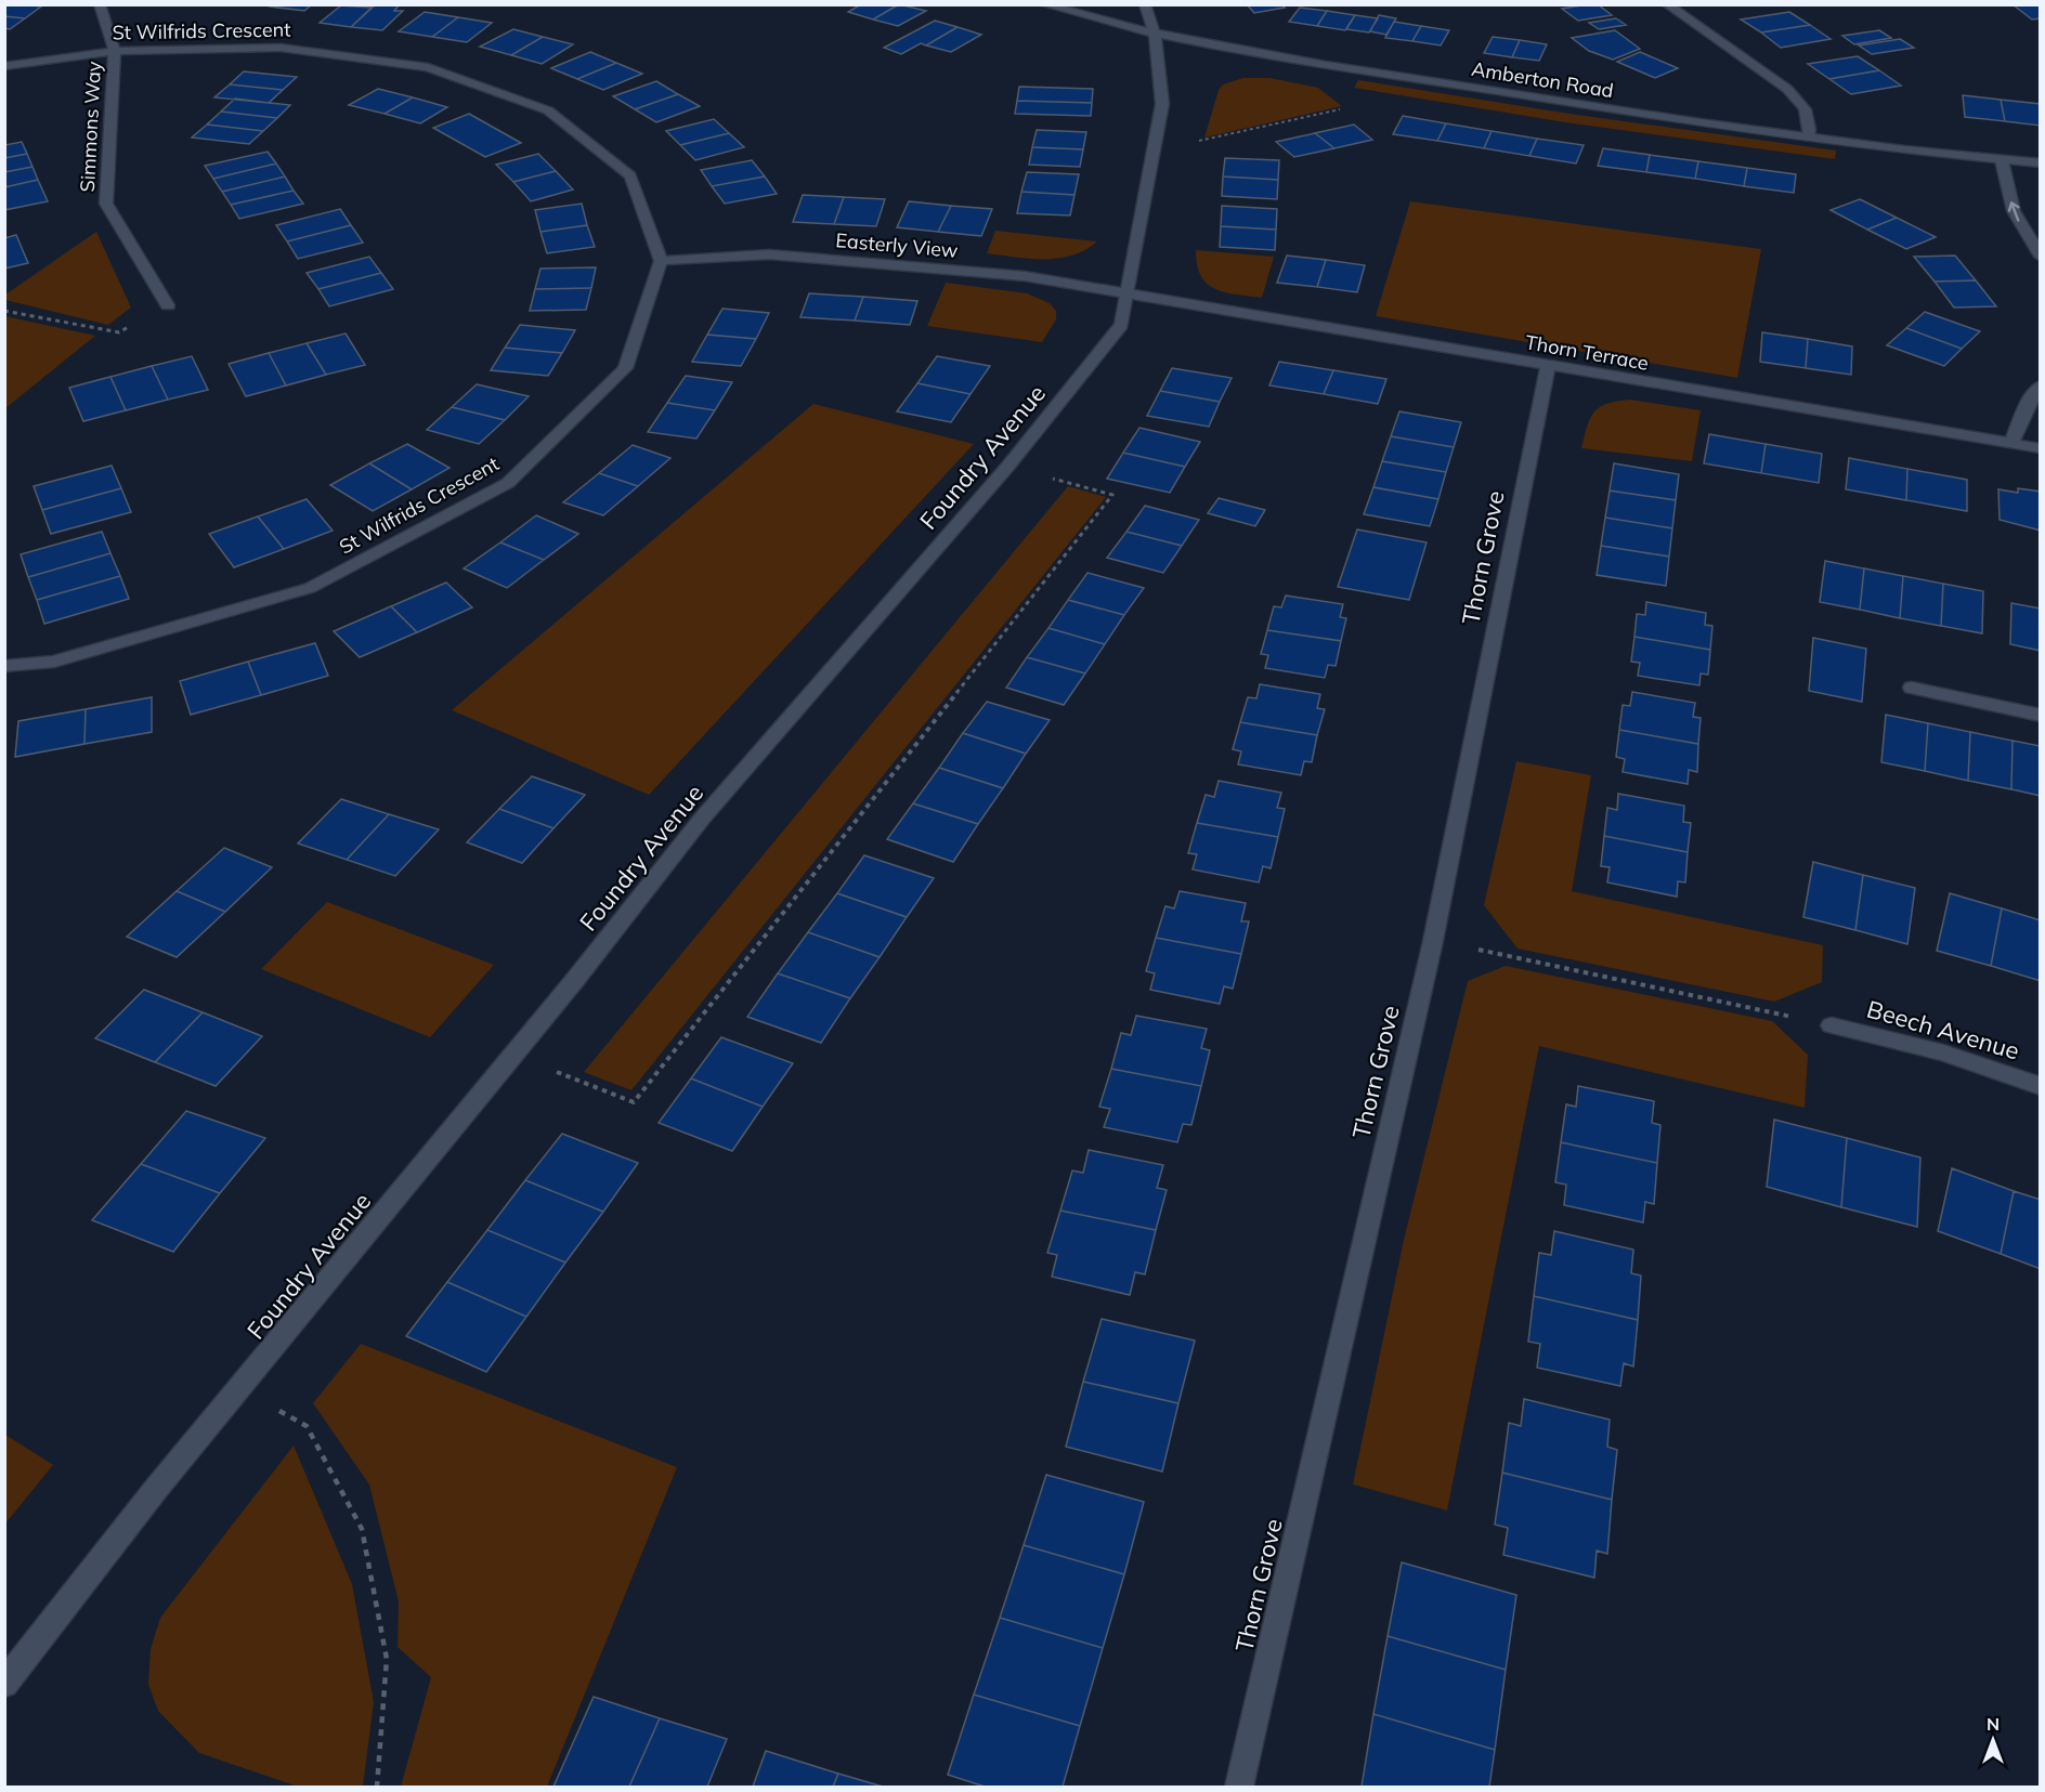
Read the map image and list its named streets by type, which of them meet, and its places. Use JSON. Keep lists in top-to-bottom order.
{
  "streets": {
    "street": [
      "St Wilfrids Crescent",
      "Amberton Road",
      "Simmons Way",
      "Easterly View",
      "Thorn Terrace",
      "Foundry Avenue",
      "Thorn Grove",
      "Beech Avenue"
    ]
  },
  "crossings": [
    ["St Wilfrids Crescent", "Simmons Way"],
    ["St Wilfrids Crescent", "Easterly View"],
    ["Amberton Road", "Foundry Avenue"],
    ["Easterly View", "Thorn Terrace"],
    ["Easterly View", "Foundry Avenue"],
    ["Thorn Terrace", "Foundry Avenue"],
    ["Thorn Terrace", "Thorn Grove"]
  ],
  "north": "top"
}
